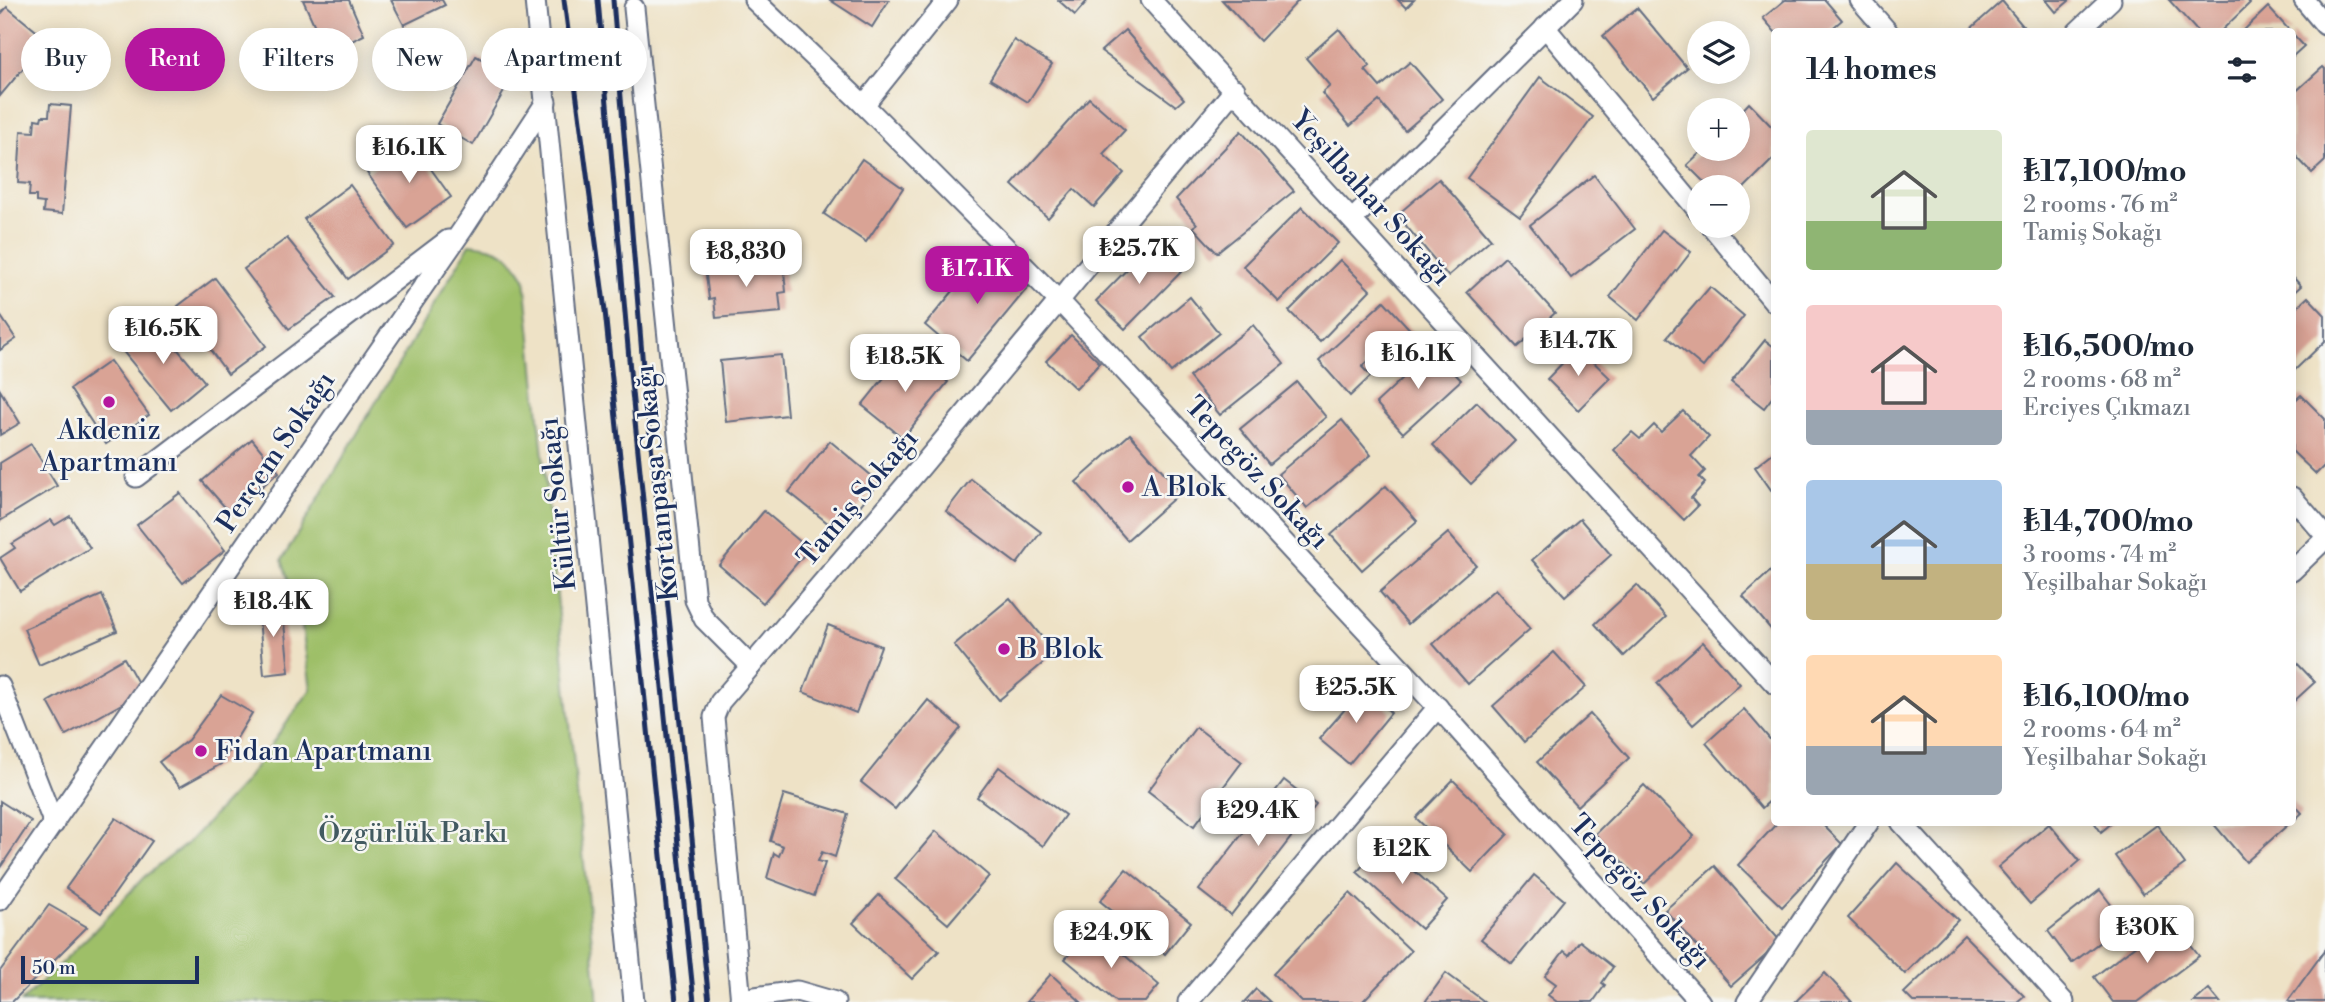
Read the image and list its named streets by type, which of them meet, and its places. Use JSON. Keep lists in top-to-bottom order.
{
  "streets": {
    "street": [
      "Yeşilbahar Sokağı",
      "Perçem Sokağı",
      "Tepegöz Sokağı",
      "Kortanpaşa Sokağı",
      "Tamiş Sokağı",
      "Kültür Sokağı"
    ]
  },
  "crossings": [
    ["Yeşilbahar Sokağı", "Tamiş Sokağı"],
    ["Perçem Sokağı", "Kültür Sokağı"],
    ["Tepegöz Sokağı", "Tamiş Sokağı"],
    ["Kortanpaşa Sokağı", "Tamiş Sokağı"]
  ],
  "parks": ["Özgürlük Parkı"],
  "places": [
    "Akdeniz Apartmanı",
    "A Blok",
    "B Blok",
    "Fidan Apartmanı"
  ],
  "scale_bar": "50 m",
  "page": {
    "map_buttons": ["+", "−"],
    "chip": [
      "Buy",
      "Rent",
      "Filters",
      "New",
      "Apartment"
    ],
    "heading": "14 homes",
    "list": [
      {
        "name": "₺17,100/mo",
        "note": "2 rooms · 76 m² · Tamiş Sokağı"
      },
      {
        "name": "₺16,500/mo",
        "note": "2 rooms · 68 m² · Erciyes Çıkmazı"
      },
      {
        "name": "₺14,700/mo",
        "note": "3 rooms · 74 m² · Yeşilbahar Sokağı"
      },
      {
        "name": "₺16,100/mo",
        "note": "2 rooms · 64 m² · Yeşilbahar Sokağı"
      }
    ],
    "price": [
      "₺16.1K",
      "₺25.7K",
      "₺8,830",
      "₺17.1K",
      "₺16.5K",
      "₺14.7K",
      "₺16.1K",
      "₺18.5K",
      "₺18.4K",
      "₺25.5K",
      "₺29.4K",
      "₺12K",
      "₺30K",
      "₺24.9K"
    ],
    "scale": "50 m"
  }
}
